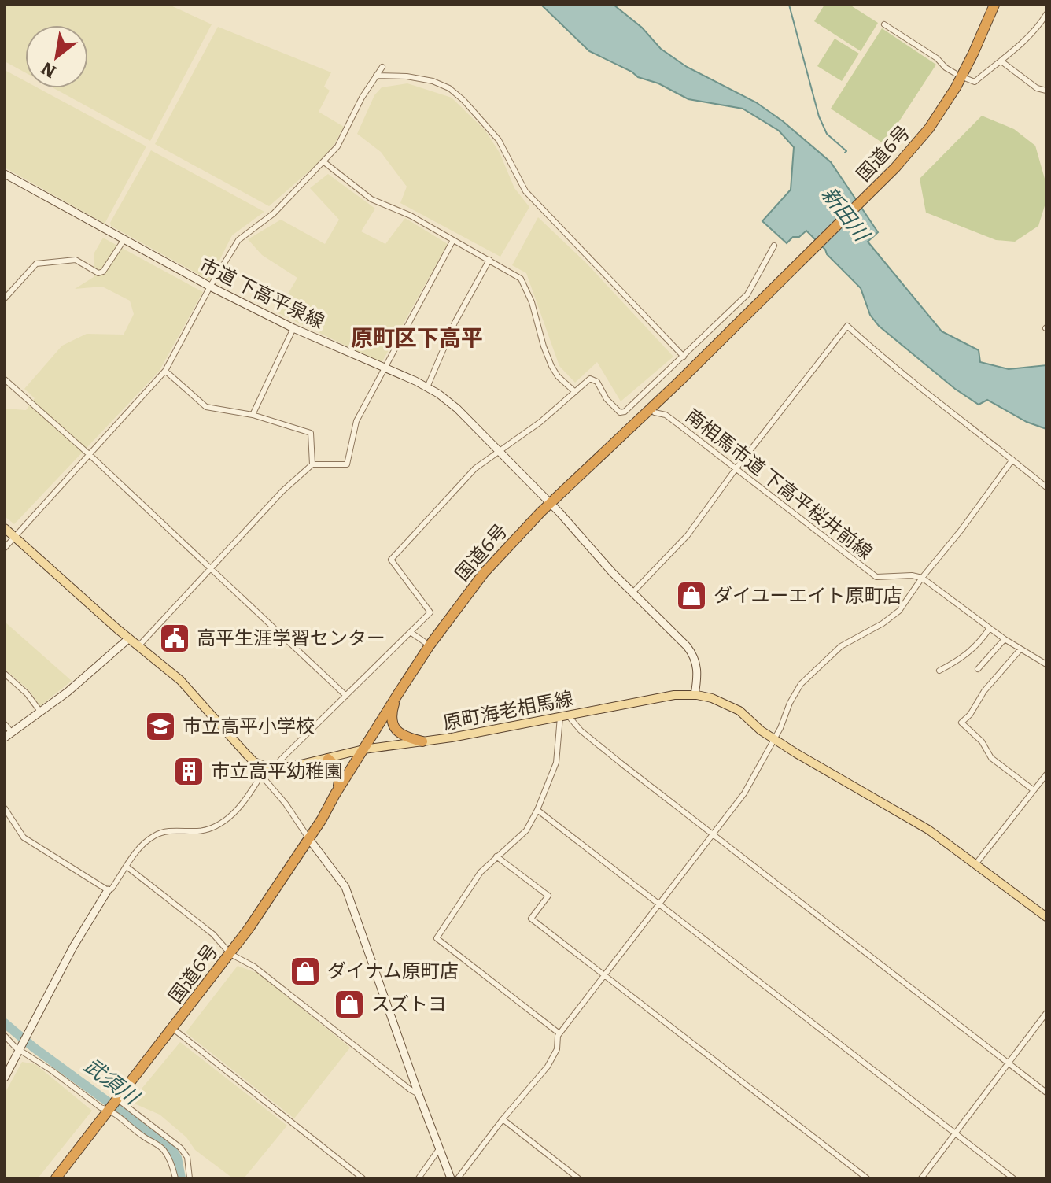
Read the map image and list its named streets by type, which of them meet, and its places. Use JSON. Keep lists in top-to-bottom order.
{
  "streets": {
    "highway": ["国道6号"],
    "main road": ["原町海老相馬線"],
    "street": ["市道 下高平泉線", "南相馬市道 下高平桜井前線"]
  },
  "crossings": [
    ["国道6号", "市道 下高平泉線"],
    ["国道6号", "原町海老相馬線"],
    ["市道 下高平泉線", "原町海老相馬線"]
  ],
  "districts": ["原町区下高平"],
  "water": ["新田川", "武須川"],
  "places": {
    "shop": ["ダイユーエイト原町店", "ダイナム原町店", "スズトヨ"],
    "public building": ["高平生涯学習センター"],
    "school or university": ["市立高平小学校"],
    "building": ["市立高平幼稚園"]
  },
  "north": "bottom left"
}
